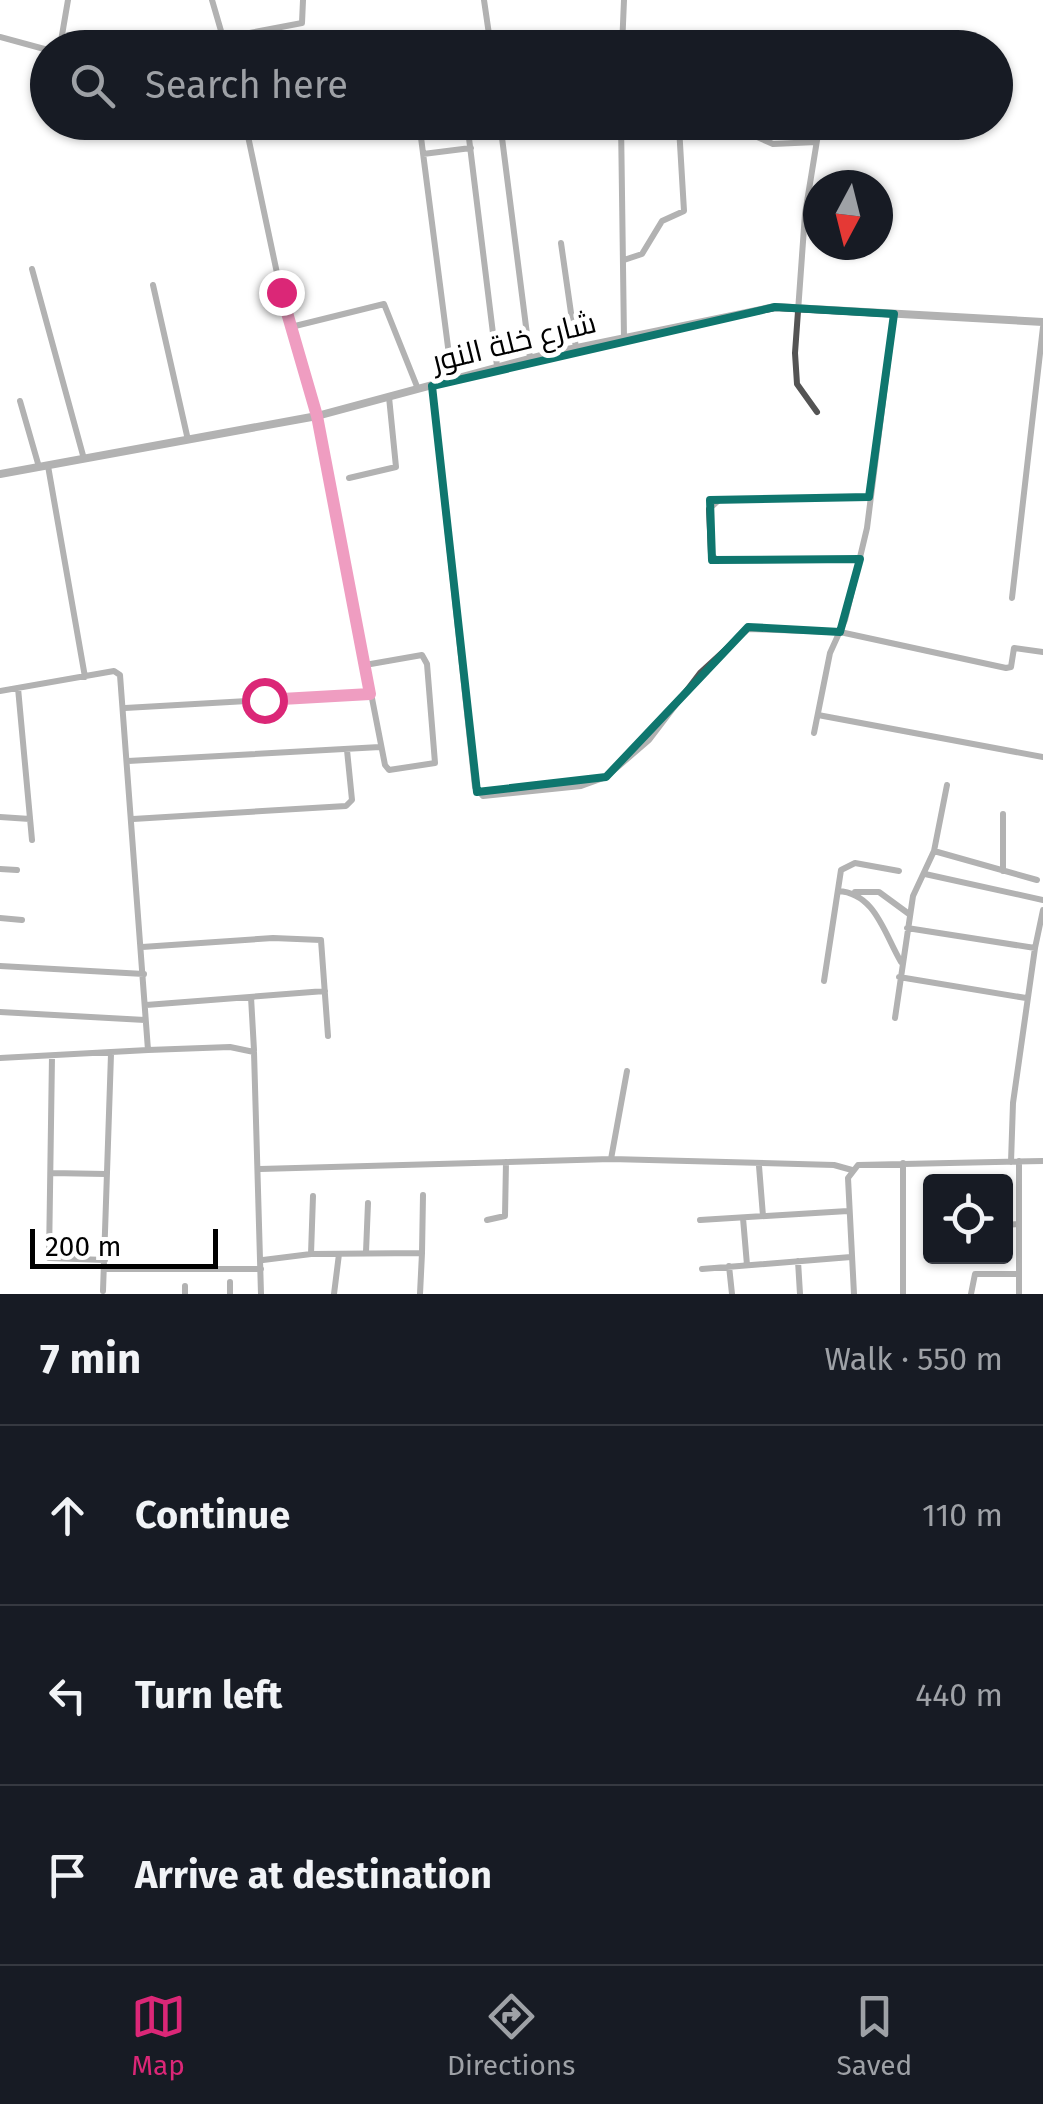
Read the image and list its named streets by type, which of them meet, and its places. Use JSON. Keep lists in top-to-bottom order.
{
  "streets": {
    "street": ["شارع خلة النور"]
  },
  "scale_bar": "200 m",
  "north": "bottom",
  "page": {
    "search": "Search here",
    "scale": "200 m",
    "heading": ["7 min", "Walk · 550 m"],
    "list": [
      ["Continue", "110 m"],
      ["Turn left", "440 m"],
      "Arrive at destination"
    ],
    "nav": ["Map", "Directions", "Saved"]
  }
}
